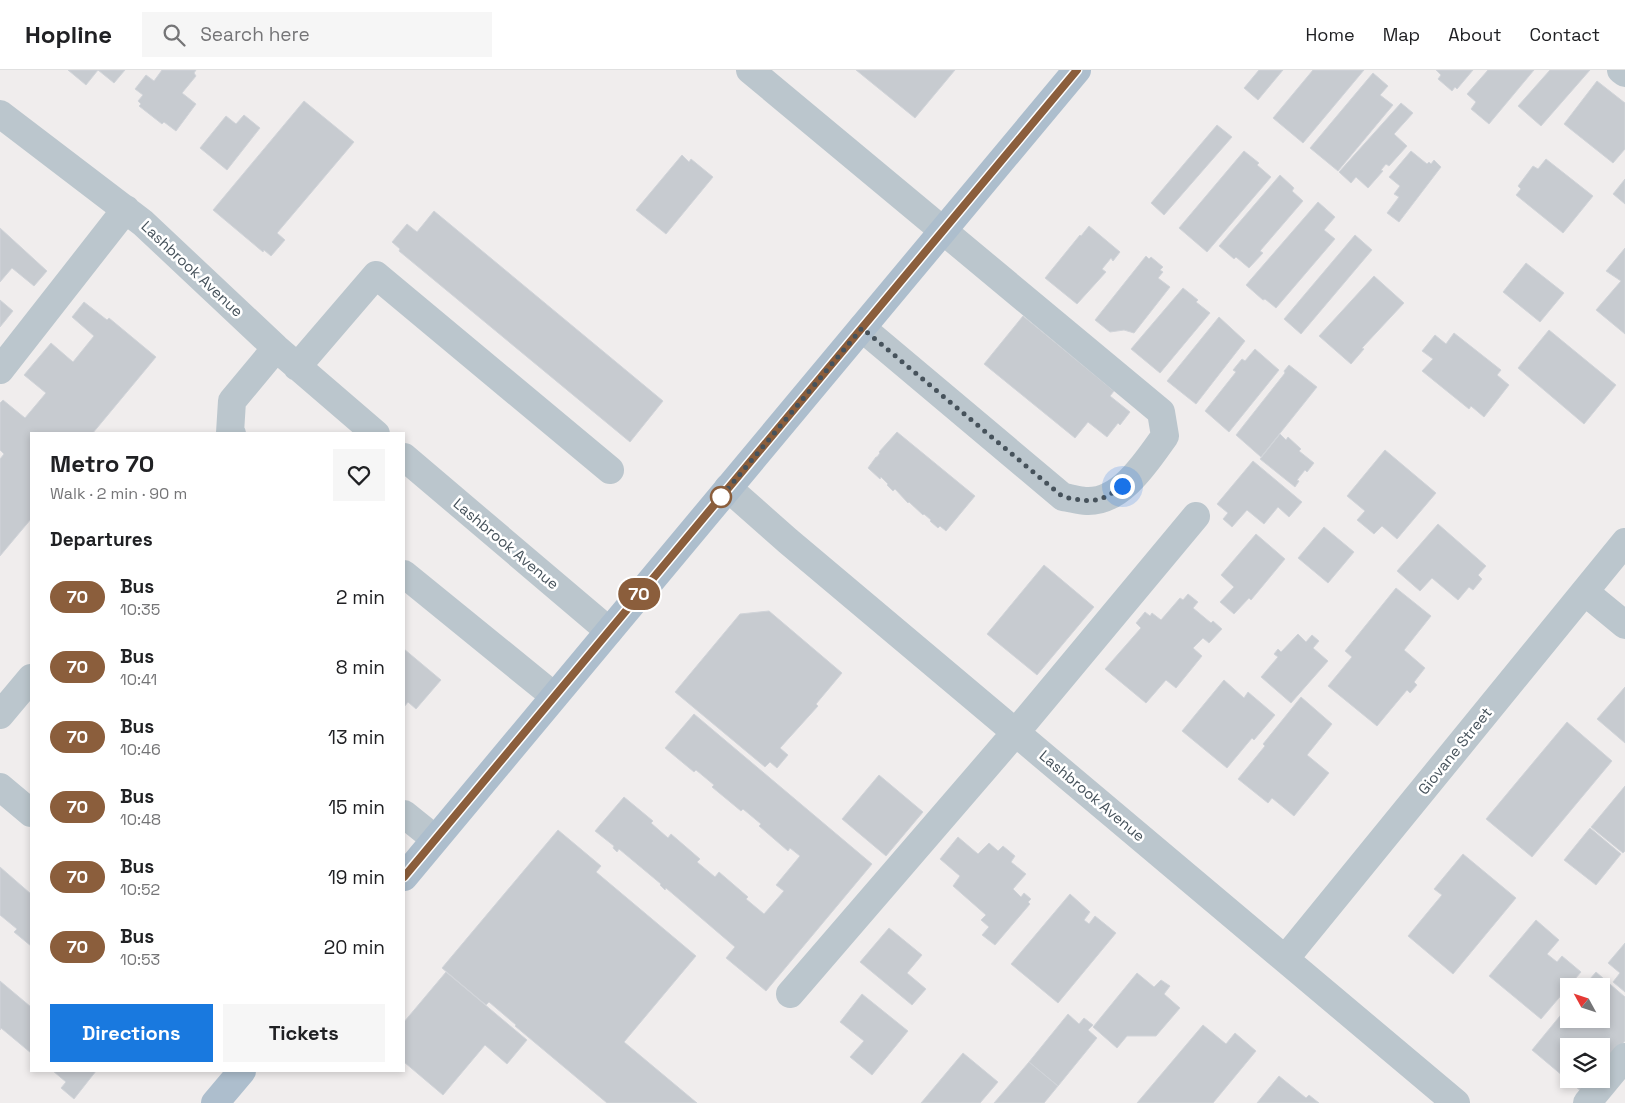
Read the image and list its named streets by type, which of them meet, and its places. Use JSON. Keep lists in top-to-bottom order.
{
  "streets": {
    "street": ["Lashbrook Avenue", "Giovane Street"]
  },
  "crossings": [
    ["Lashbrook Avenue", "Giovane Street"]
  ],
  "lines": ["bus line 70"],
  "north": "top left",
  "page": {
    "header": "Hopline",
    "search": "Search here",
    "nav": [
      "Home",
      "Map",
      "About",
      "Contact"
    ],
    "on_map": "70",
    "heading": [
      ["Metro 70", "Walk · 2 min · 90 m"],
      "Departures"
    ],
    "list": [
      {
        "mark": "70",
        "name": "Bus",
        "note": "10:35",
        "value": "2 min"
      },
      {
        "mark": "70",
        "name": "Bus",
        "note": "10:41",
        "value": "8 min"
      },
      {
        "mark": "70",
        "name": "Bus",
        "note": "10:46",
        "value": "13 min"
      },
      {
        "mark": "70",
        "name": "Bus",
        "note": "10:48",
        "value": "15 min"
      },
      {
        "mark": "70",
        "name": "Bus",
        "note": "10:52",
        "value": "19 min"
      },
      {
        "mark": "70",
        "name": "Bus",
        "note": "10:53",
        "value": "20 min"
      }
    ],
    "buttons": ["Directions", "Tickets"]
  }
}
